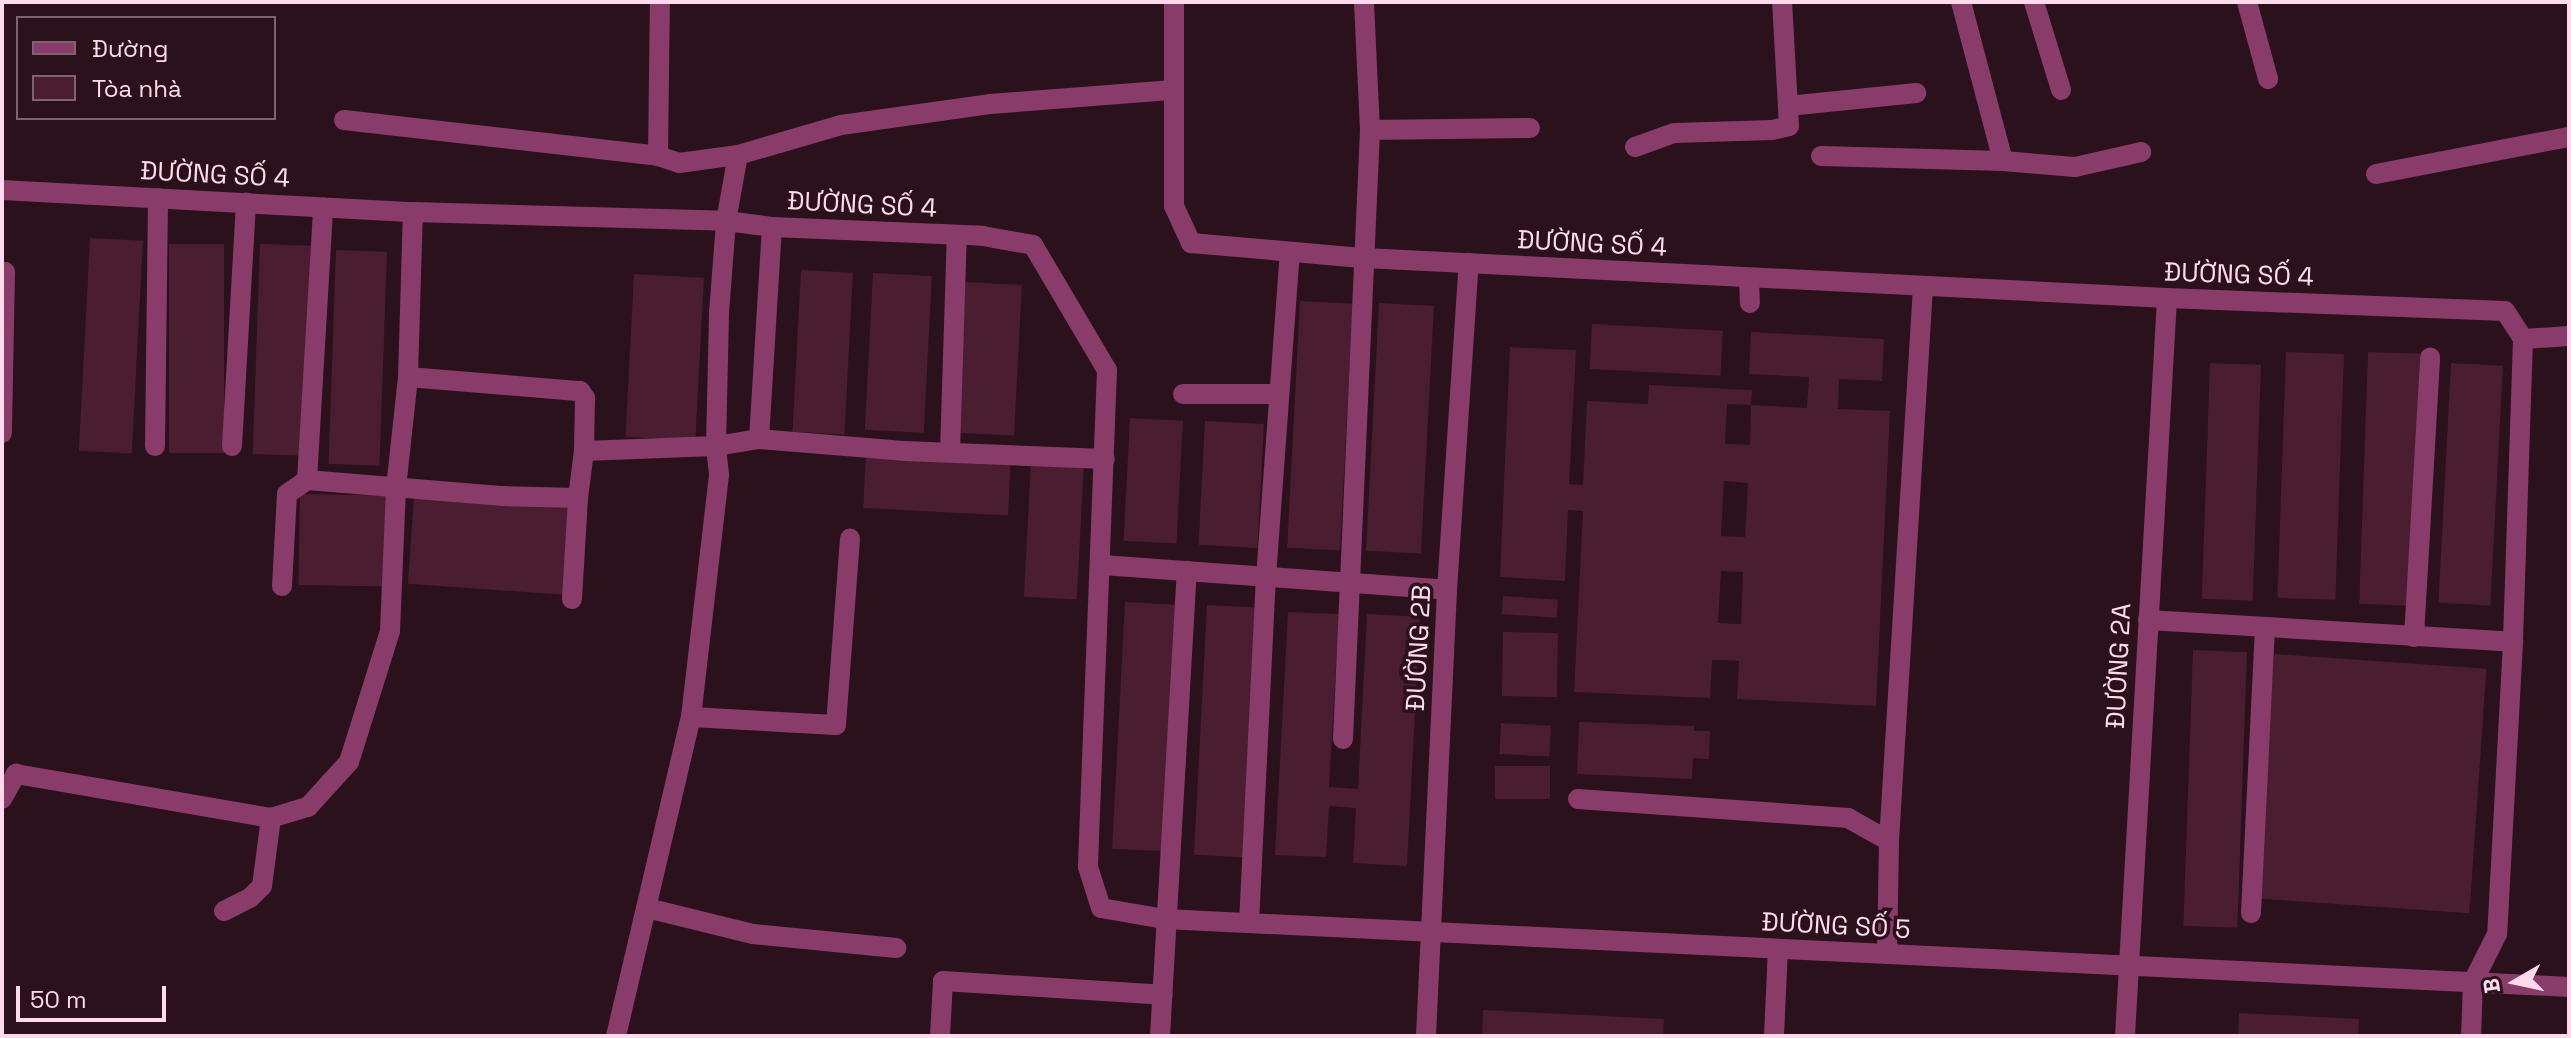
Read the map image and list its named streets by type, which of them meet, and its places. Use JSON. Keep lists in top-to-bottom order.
{
  "streets": {
    "street": [
      "ĐƯỜNG SỐ 4",
      "ĐƯỜNG 2B",
      "ĐƯỜNG 2A",
      "ĐƯỜNG SỐ 5"
    ]
  },
  "crossings": [
    ["ĐƯỜNG SỐ 4", "ĐƯỜNG 2B"],
    ["ĐƯỜNG SỐ 4", "ĐƯỜNG 2A"],
    ["ĐƯỜNG SỐ 4", "ĐƯỜNG SỐ 5"],
    ["ĐƯỜNG 2B", "ĐƯỜNG SỐ 5"],
    ["ĐƯỜNG 2A", "ĐƯỜNG SỐ 5"]
  ],
  "legend": ["Đường", "Tòa nhà"],
  "scale_bar": "50 m",
  "north": "left"
}
